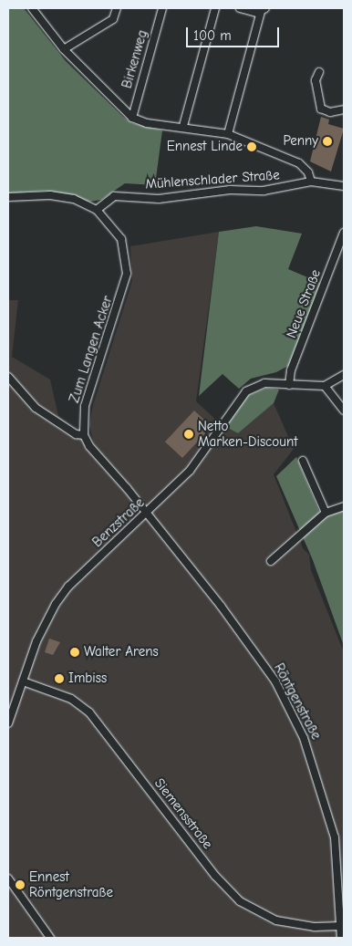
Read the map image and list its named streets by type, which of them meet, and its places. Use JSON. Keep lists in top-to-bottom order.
{
  "streets": {
    "street": [
      "Birkenweg",
      "Mühlenschlader Straße",
      "Neue Straße",
      "Zum Langen Acker",
      "Benzstraße",
      "Röntgenstraße",
      "Siemensstraße"
    ]
  },
  "crossings": [
    ["Mühlenschlader Straße", "Zum Langen Acker"],
    ["Neue Straße", "Benzstraße"],
    ["Benzstraße", "Röntgenstraße"],
    ["Benzstraße", "Siemensstraße"],
    ["Röntgenstraße", "Siemensstraße"]
  ],
  "places": [
    "Penny",
    "Ennest Linde",
    "Netto Marken-Discount",
    "Walter Arens",
    "Imbiss",
    "Ennest Röntgenstraße"
  ],
  "scale_bar": "100 m"
}
